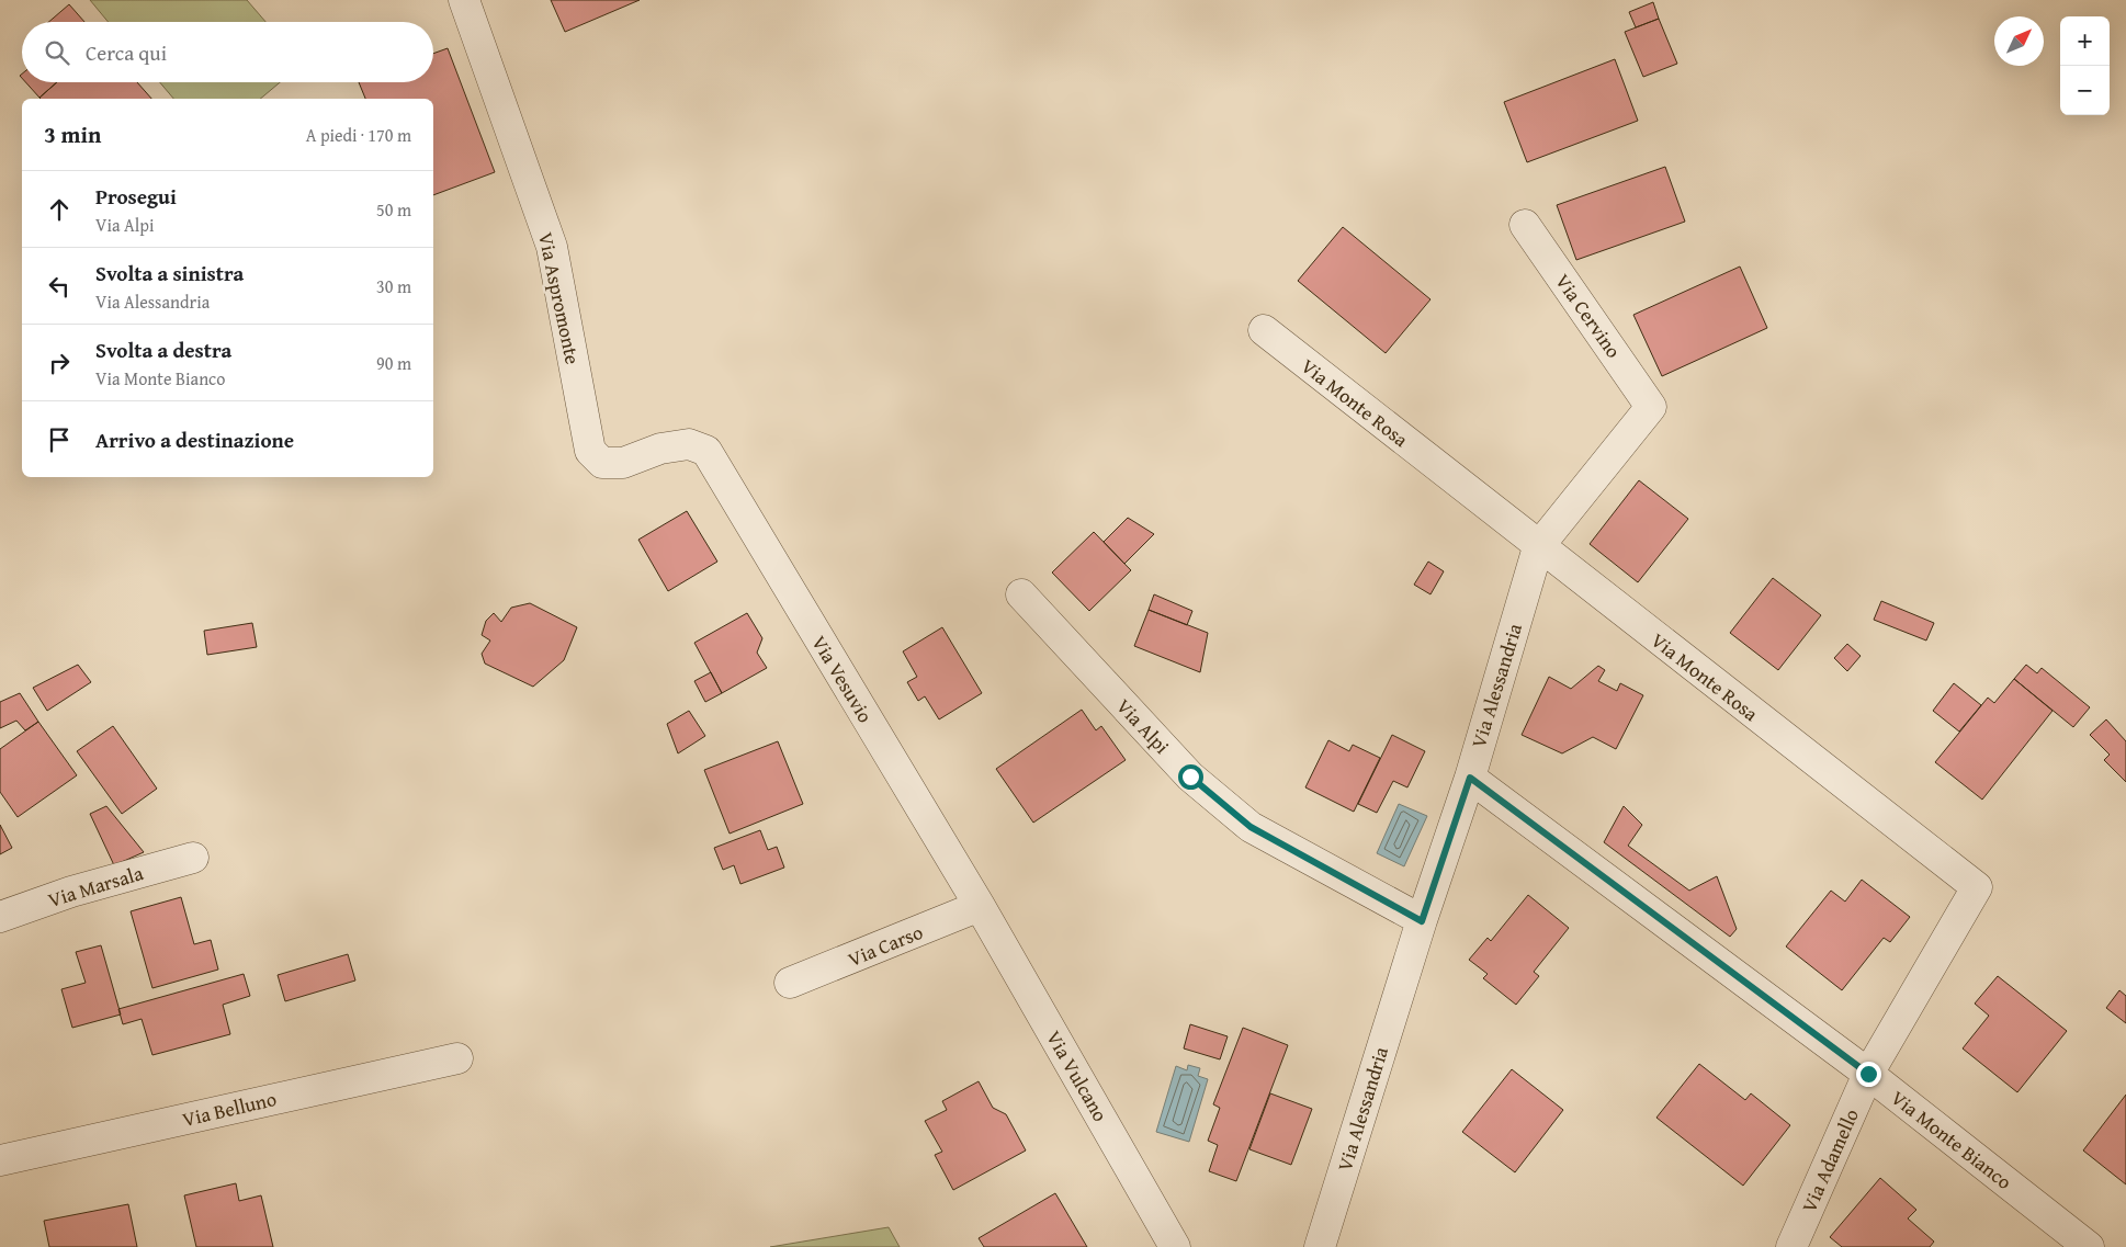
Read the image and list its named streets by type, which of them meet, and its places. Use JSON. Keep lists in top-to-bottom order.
{
  "streets": {
    "street": [
      "Via Aspromonte",
      "Via Cervino",
      "Via Monte Rosa",
      "Via Vesuvio",
      "Via Alessandria",
      "Via Alpi",
      "Via Marsala",
      "Via Carso",
      "Via Vulcano",
      "Via Belluno",
      "Via Monte Bianco",
      "Via Adamello"
    ]
  },
  "crossings": [
    ["Via Aspromonte", "Via Vesuvio"],
    ["Via Cervino", "Via Alessandria"],
    ["Via Monte Rosa", "Via Alessandria"],
    ["Via Monte Rosa", "Via Monte Bianco"],
    ["Via Monte Rosa", "Via Adamello"],
    ["Via Vesuvio", "Via Carso"],
    ["Via Vesuvio", "Via Vulcano"],
    ["Via Alessandria", "Via Alpi"],
    ["Via Alessandria", "Via Monte Bianco"],
    ["Via Carso", "Via Vulcano"],
    ["Via Monte Bianco", "Via Adamello"]
  ],
  "north": "top right",
  "page": {
    "map_buttons": ["+", "−"],
    "search": "Cerca qui",
    "heading": ["3 min", "A piedi · 170 m"],
    "list": [
      ["Prosegui", "Via Alpi", "50 m"],
      ["Svolta a sinistra", "Via Alessandria", "30 m"],
      ["Svolta a destra", "Via Monte Bianco", "90 m"],
      "Arrivo a destinazione"
    ]
  }
}
